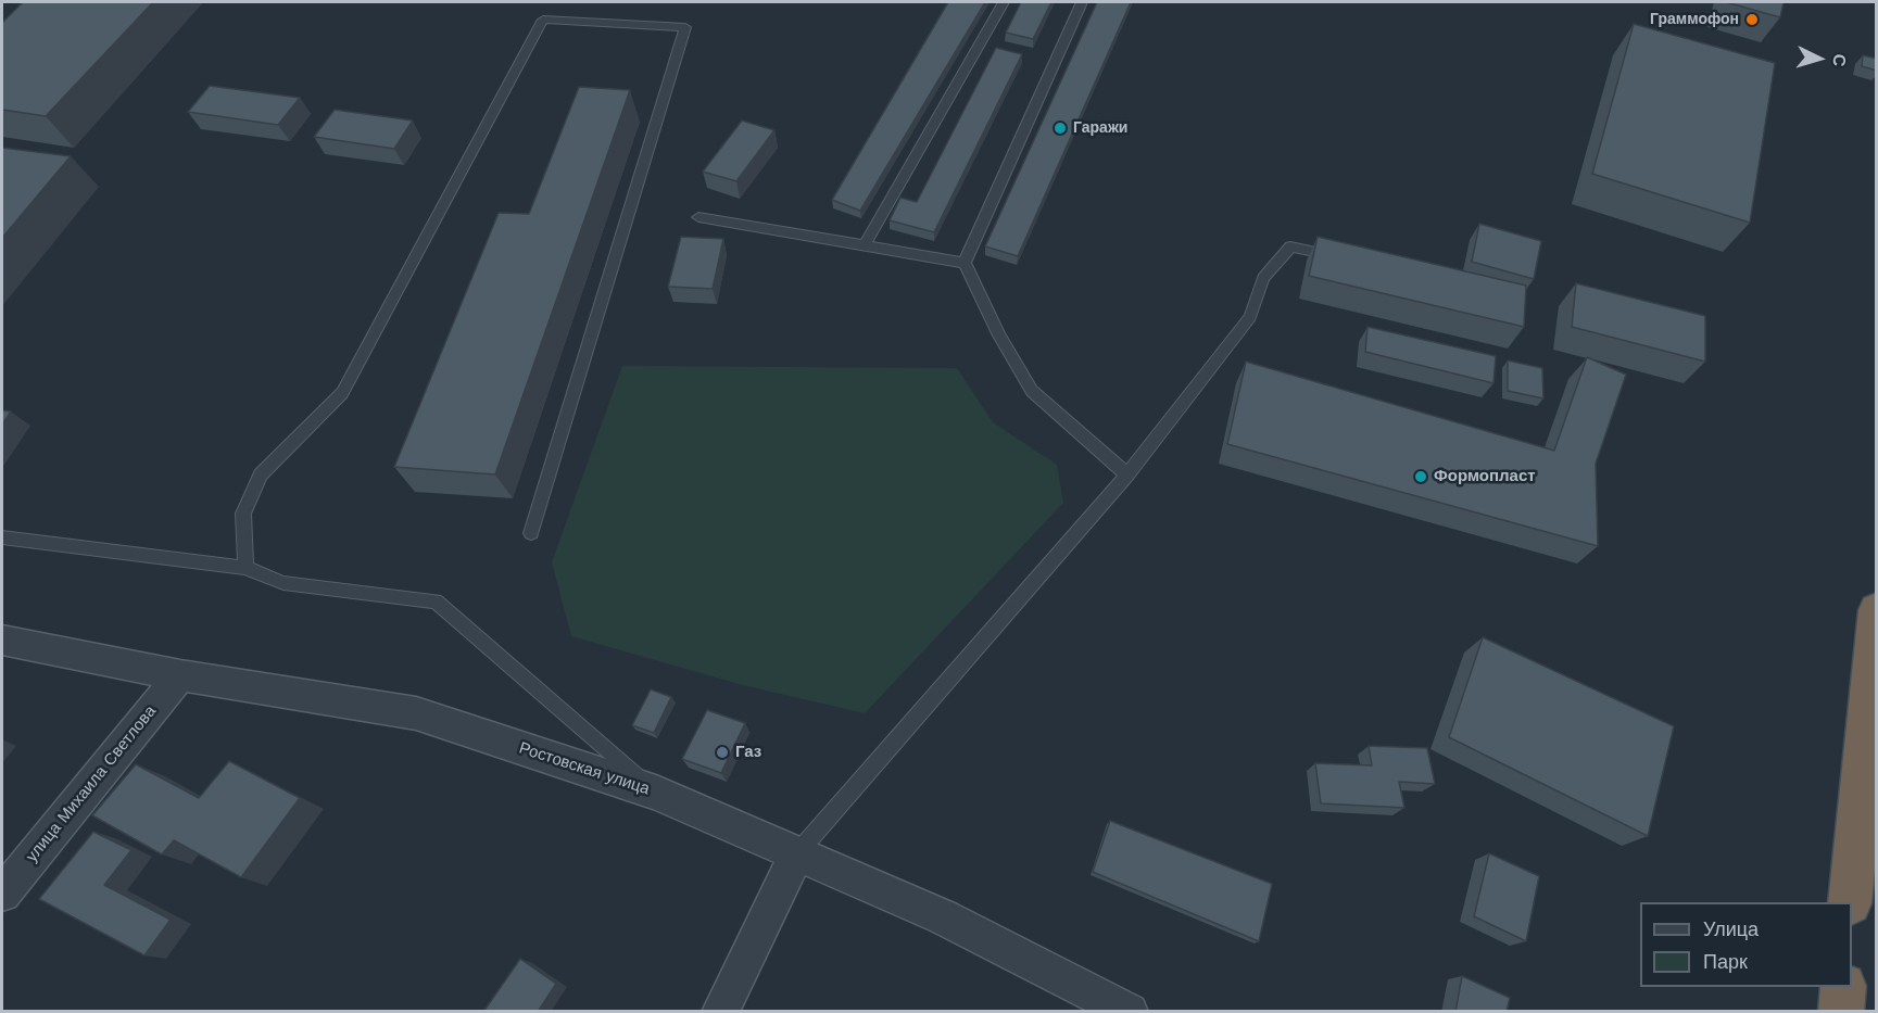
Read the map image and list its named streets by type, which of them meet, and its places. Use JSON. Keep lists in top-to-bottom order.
{
  "streets": {
    "street": ["Ростовская улица", "улица Михаила Светлова"]
  },
  "crossings": [
    ["Ростовская улица", "улица Михаила Светлова"]
  ],
  "places": [
    "Граммофон",
    "Гаражи",
    "Формопласт",
    "Газ"
  ],
  "legend": ["Улица", "Парк"],
  "north": "right"
}
